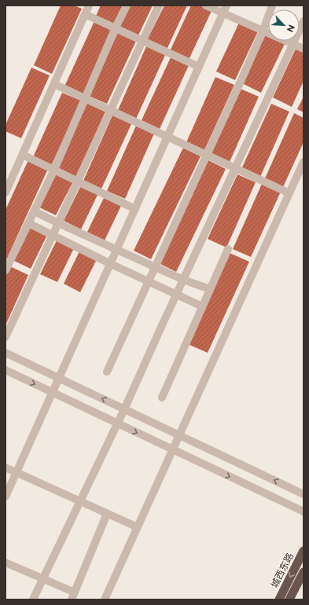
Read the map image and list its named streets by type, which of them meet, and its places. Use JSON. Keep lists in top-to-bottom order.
{
  "streets": {
    "highway": ["城西东路"]
  },
  "north": "bottom right"
}
